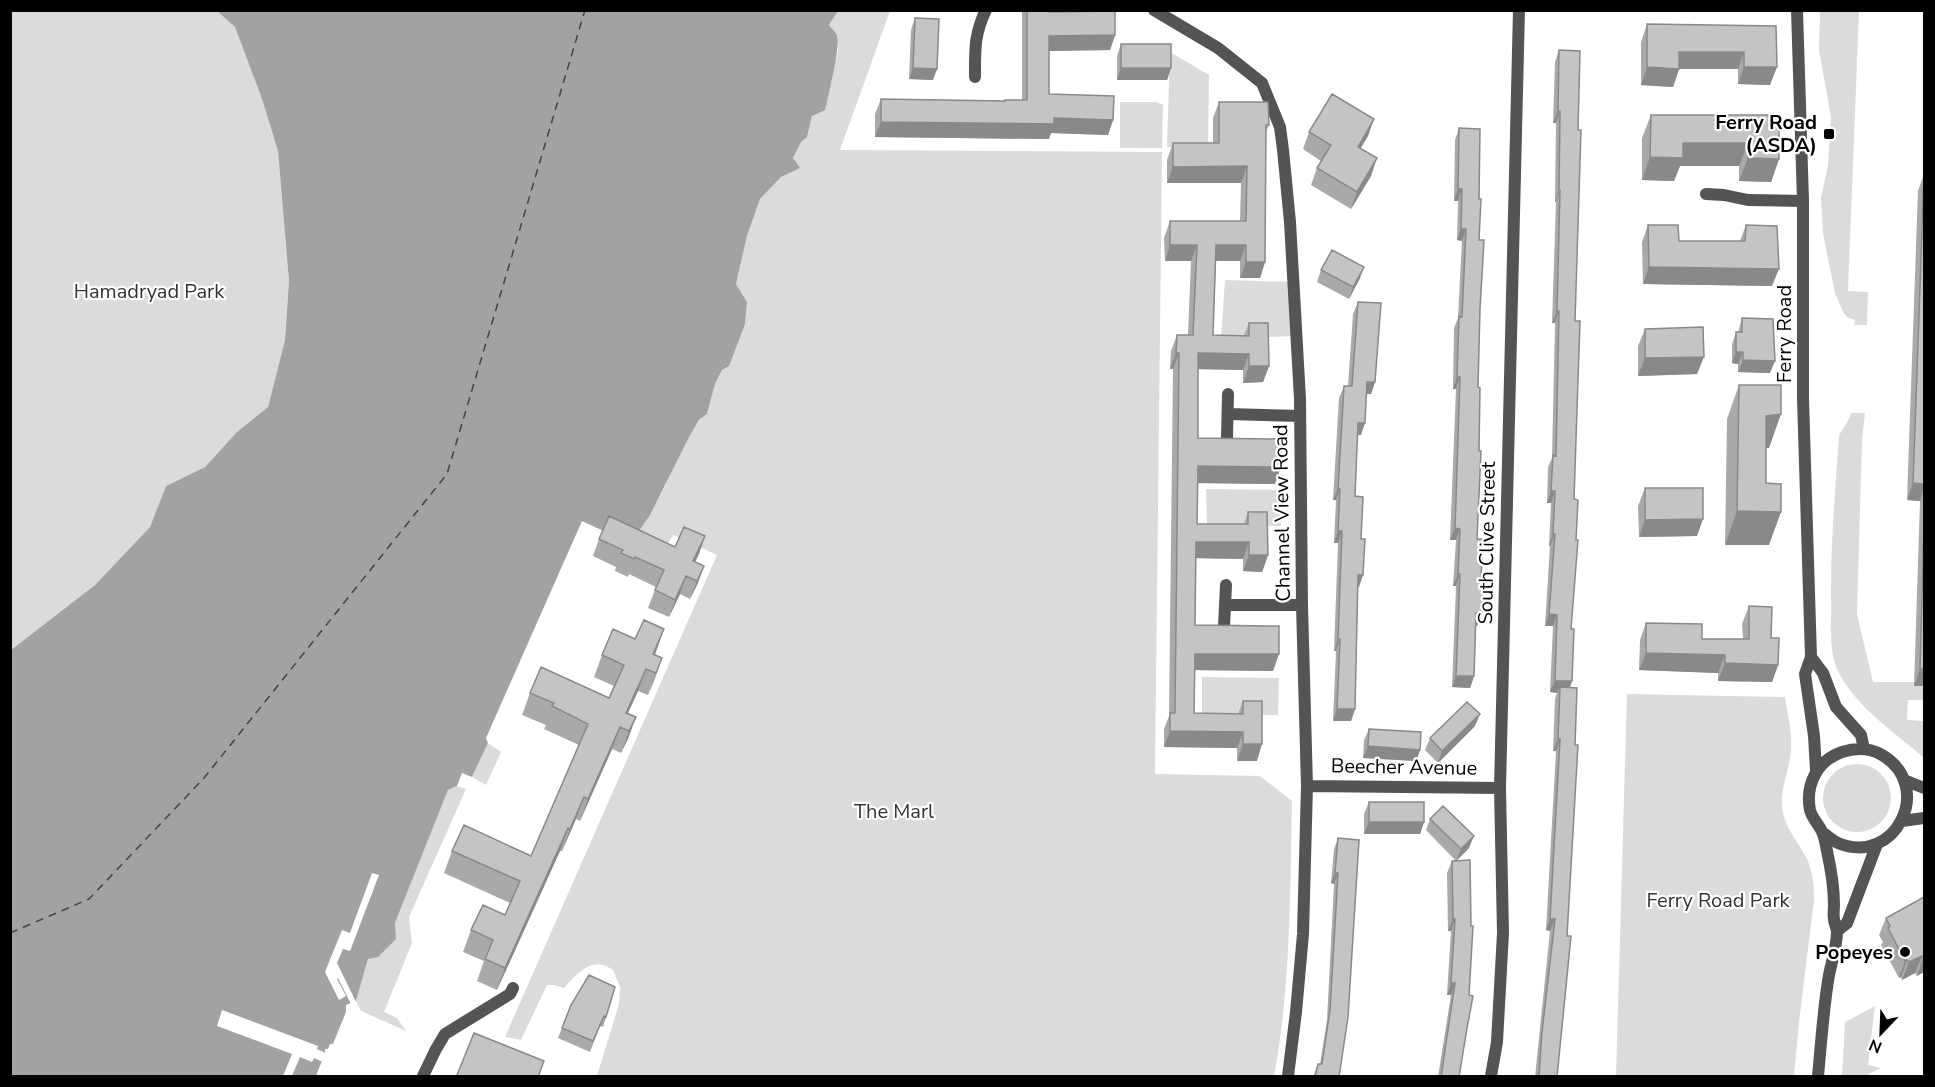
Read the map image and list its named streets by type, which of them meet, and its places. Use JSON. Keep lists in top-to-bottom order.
{
  "streets": {
    "street": [
      "Ferry Road",
      "Channel View Road",
      "South Clive Street",
      "Beecher Avenue"
    ]
  },
  "crossings": [
    ["Channel View Road", "Beecher Avenue"],
    ["South Clive Street", "Beecher Avenue"]
  ],
  "parks": ["Hamadryad Park", "The Marl", "Ferry Road Park"],
  "places": {
    "transit": ["Ferry Road (ASDA)"],
    "other": ["Popeyes"]
  },
  "north": "bottom left"
}
